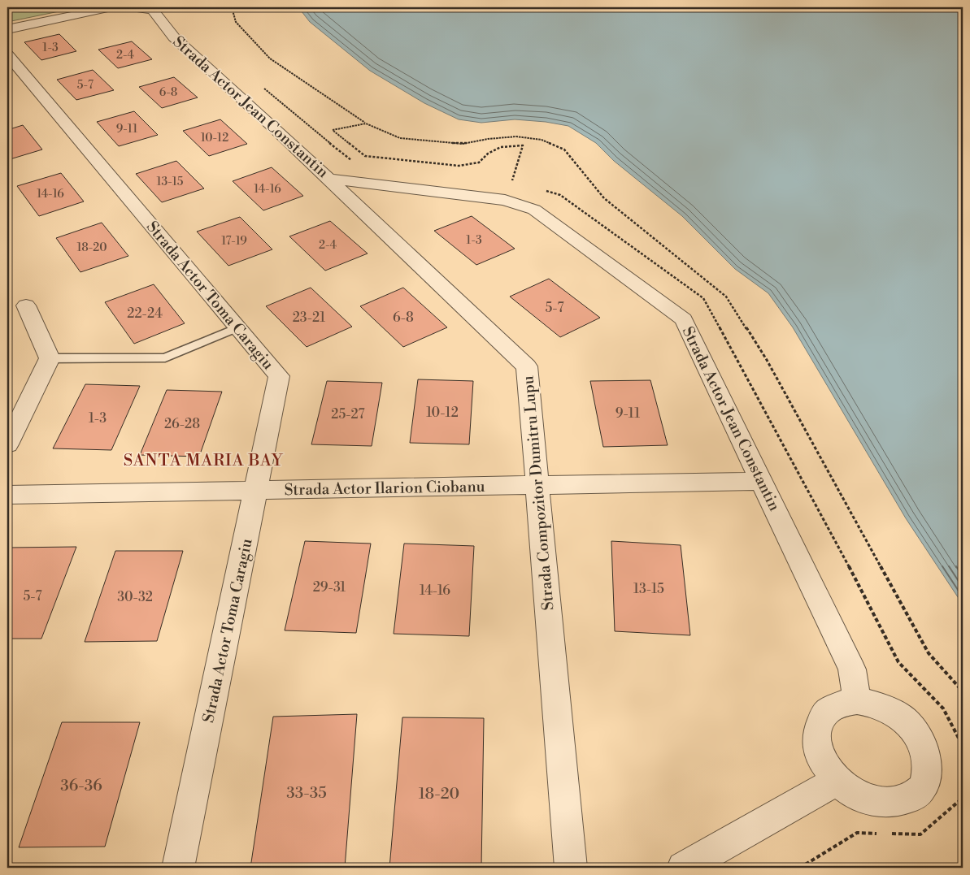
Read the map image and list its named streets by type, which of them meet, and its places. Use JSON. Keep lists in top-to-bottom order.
{
  "streets": {
    "street": [
      "Strada Actor Jean Constantin",
      "Strada Actor Toma Caragiu",
      "Strada Actor Ilarion Ciobanu",
      "Strada Compozitor Dumitru Lupu"
    ]
  },
  "crossings": [
    ["Strada Actor Jean Constantin", "Strada Actor Ilarion Ciobanu"],
    ["Strada Actor Jean Constantin", "Strada Compozitor Dumitru Lupu"],
    ["Strada Actor Toma Caragiu", "Strada Actor Ilarion Ciobanu"],
    ["Strada Actor Ilarion Ciobanu", "Strada Compozitor Dumitru Lupu"]
  ],
  "districts": ["SANTA MARIA BAY"],
  "house_numbers": [
    "1-3",
    "2-4",
    "5-7",
    "6-8",
    "9-11",
    "10-12",
    "13-15",
    "14-16",
    "14-16",
    "1-3",
    "17-19",
    "2-4",
    "18-20",
    "5-7",
    "22-24",
    "23-21",
    "6-8",
    "10-12",
    "9-11",
    "25-27",
    "1-3",
    "26-28",
    "29-31",
    "13-15",
    "14-16",
    "5-7",
    "30-32",
    "36-36",
    "33-35",
    "18-20"
  ]
}
